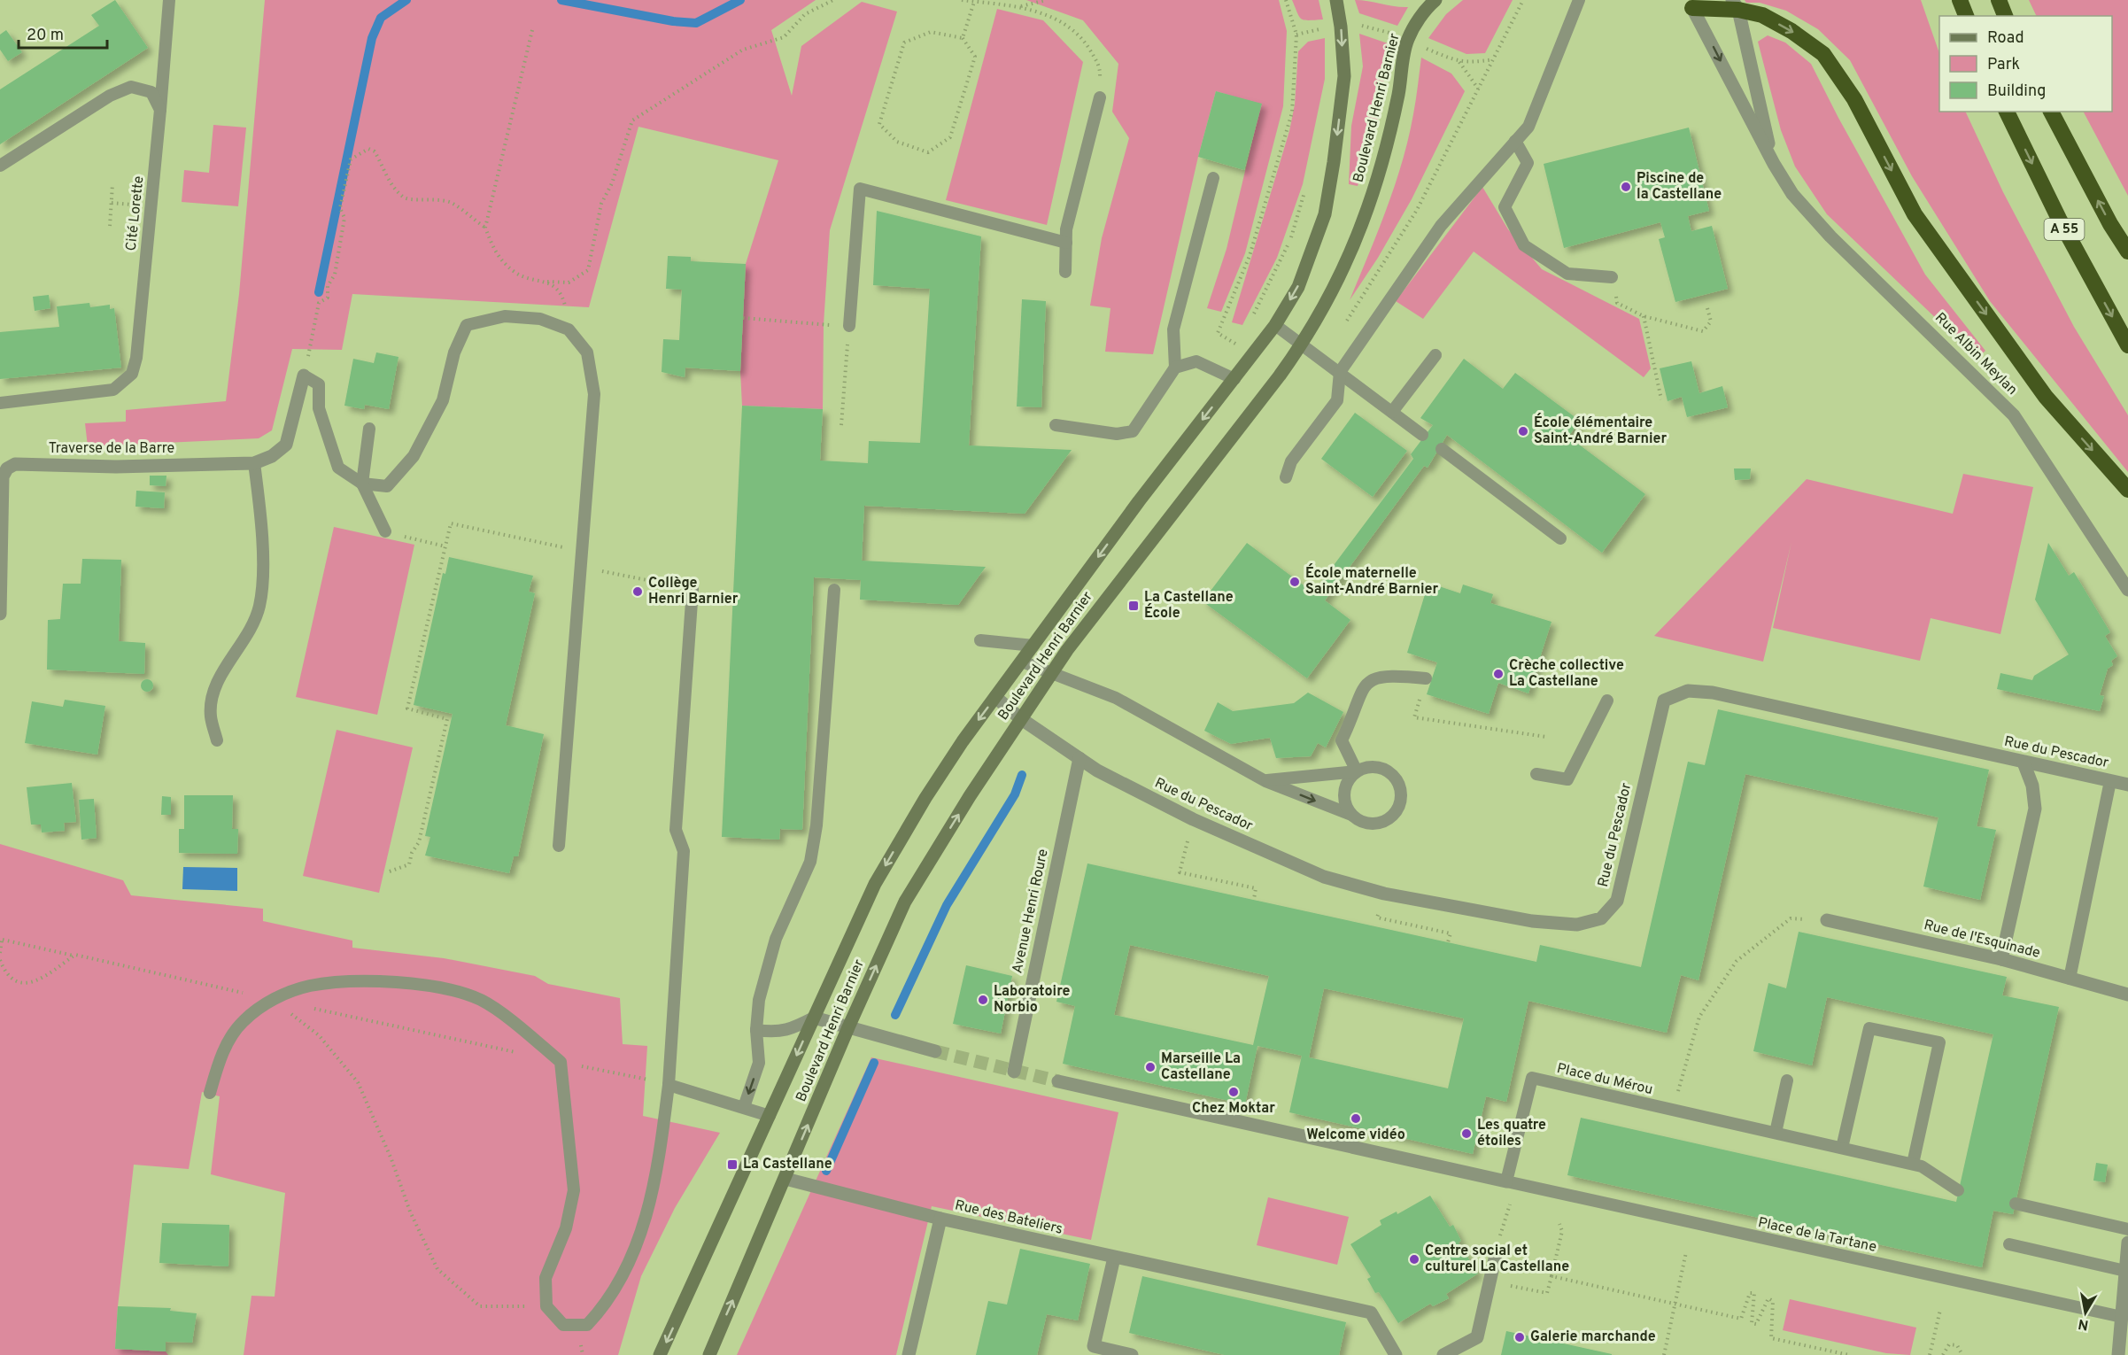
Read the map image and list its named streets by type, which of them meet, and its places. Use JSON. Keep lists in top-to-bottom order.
{
  "streets": {
    "highway": ["A 55"],
    "main road": ["Boulevard Henri Barnier"],
    "street": [
      "Rue Albin Meylan",
      "Traverse de la Barre",
      "Rue du Pescador",
      "Avenue Henri Roure",
      "Rue de l'Esquinade",
      "Rue des Bateliers"
    ],
    "lane": ["Cité Lorette", "Place du Mérou", "Place de la Tartane"]
  },
  "crossings": [
    ["Boulevard Henri Barnier", "Rue du Pescador"],
    ["Rue du Pescador", "Avenue Henri Roure"],
    ["Place du Mérou", "Place de la Tartane"]
  ],
  "places": {
    "other": [
      "Piscine de la Castellane",
      "École élémentaire Saint-André Barnier",
      "École maternelle Saint-André Barnier",
      "Collège Henri Barnier",
      "Crèche collective La Castellane",
      "Laboratoire Norbio",
      "Marseille La Castellane",
      "Chez Moktar",
      "Welcome vidéo",
      "Les quatre étoiles",
      "Centre social et culturel La Castellane",
      "Galerie marchande"
    ],
    "transit": ["La Castellane École", "La Castellane"]
  },
  "legend": ["Road", "Park", "Building"],
  "scale_bar": "20 m",
  "north": "bottom"
}
